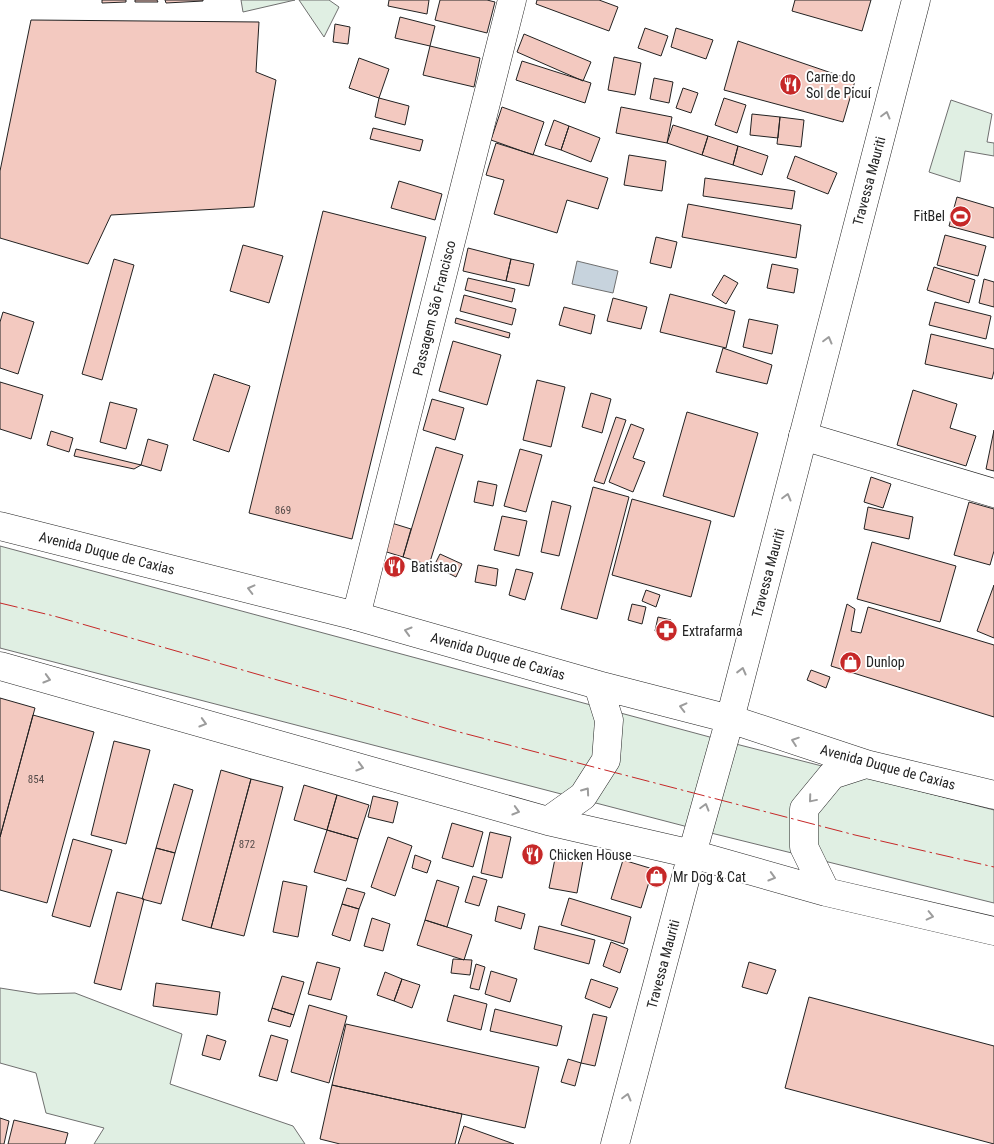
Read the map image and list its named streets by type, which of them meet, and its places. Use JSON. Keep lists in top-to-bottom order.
{
  "streets": {
    "main road": ["Travessa Mauriti", "Passagem São Francisco", "Avenida Duque de Caxias"]
  },
  "crossings": [
    ["Travessa Mauriti", "Avenida Duque de Caxias"],
    ["Passagem São Francisco", "Avenida Duque de Caxias"]
  ],
  "one_way": ["Travessa Mauriti"],
  "places": {
    "restaurant": ["Carne do Sol de Picuí", "Batistao", "Chicken House"],
    "sports": ["FitBel"],
    "pharmacy": ["Extrafarma"],
    "shop": ["Dunlop", "Mr Dog & Cat"]
  },
  "house_numbers": ["869", "854", "872"]
}
